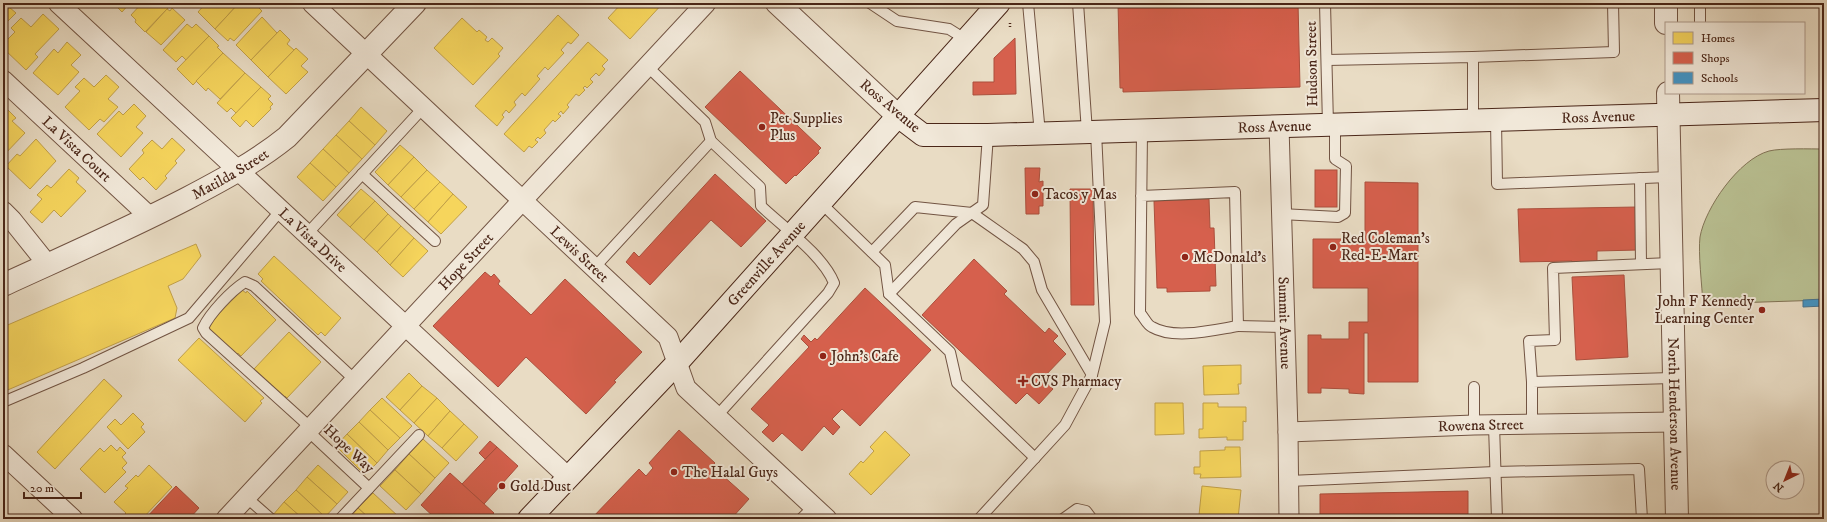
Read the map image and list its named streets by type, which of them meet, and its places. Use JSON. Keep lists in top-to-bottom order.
{
  "streets": {
    "main road": [
      "Ross Avenue",
      "Matilda Street",
      "Greenville Avenue",
      "North Henderson Avenue"
    ],
    "street": [
      "La Vista Court",
      "La Vista Drive",
      "Lewis Street",
      "Hope Street",
      "Summit Avenue",
      "Rowena Street"
    ],
    "lane": ["Hudson Street", "Hope Way"]
  },
  "crossings": [
    ["Hudson Street", "Ross Avenue"],
    ["Hudson Street", "Summit Avenue"],
    ["Ross Avenue", "Greenville Avenue"],
    ["Ross Avenue", "Summit Avenue"],
    ["Ross Avenue", "North Henderson Avenue"],
    ["La Vista Court", "Matilda Street"],
    ["Matilda Street", "La Vista Drive"],
    ["Matilda Street", "Lewis Street"],
    ["La Vista Drive", "Hope Street"],
    ["La Vista Drive", "Greenville Avenue"],
    ["Lewis Street", "Hope Street"],
    ["Lewis Street", "Greenville Avenue"],
    ["Hope Street", "Hope Way"],
    ["Summit Avenue", "Rowena Street"],
    ["North Henderson Avenue", "Rowena Street"]
  ],
  "places": {
    "other": [
      "Pet Supplies Plus",
      "Tacos y Mas",
      "Red Coleman's Red-E-Mart",
      "McDonald's",
      "John F Kennedy Learning Center",
      "John's Cafe",
      "The Halal Guys",
      "Gold Dust"
    ],
    "health": ["CVS Pharmacy"]
  },
  "legend": ["Homes", "Shops", "Schools"],
  "scale_bar": "20 m",
  "north": "bottom left"
}
